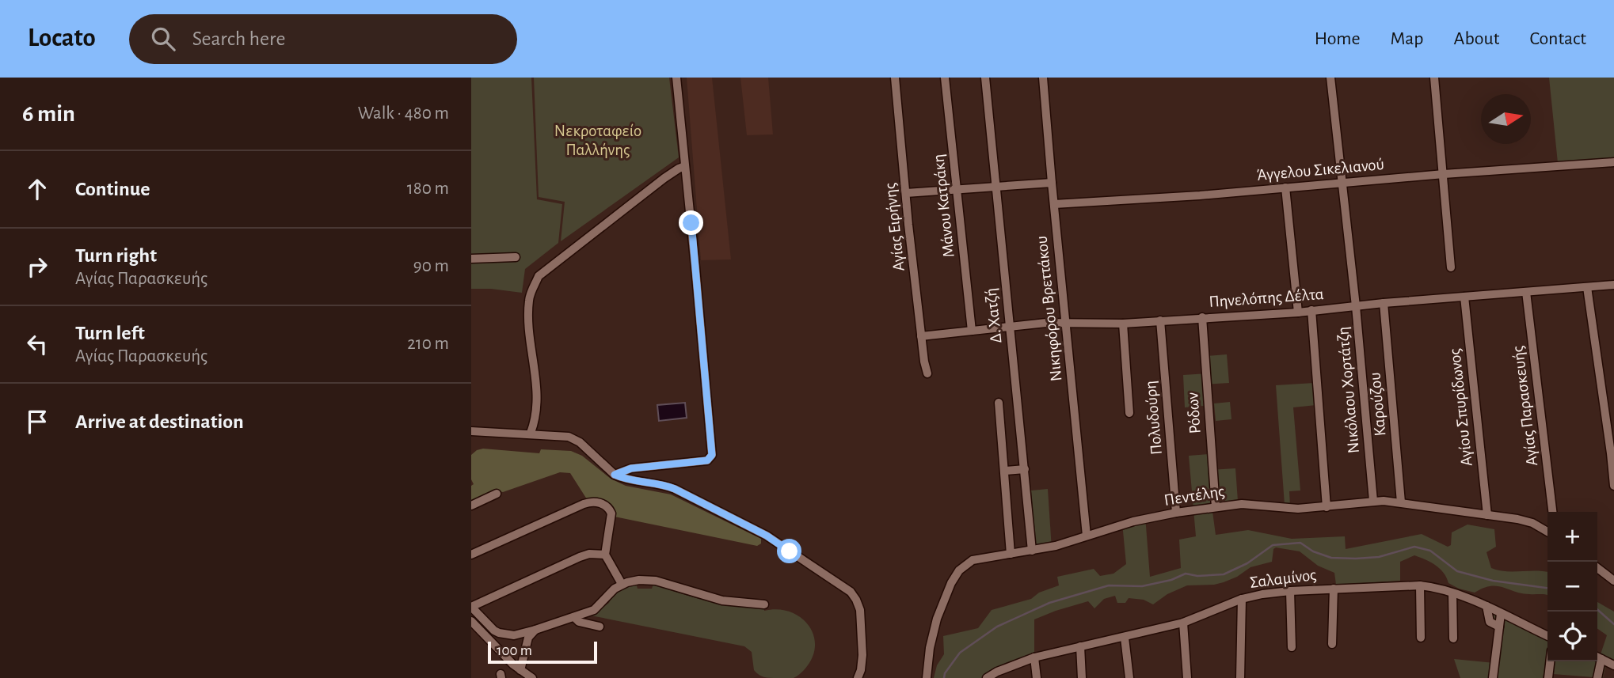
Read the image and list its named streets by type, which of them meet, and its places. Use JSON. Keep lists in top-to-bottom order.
{
  "streets": {
    "street": [
      "Άγγελου Σικελιανού",
      "Μάνου Κατράκη",
      "Αγίας Ειρήνης",
      "Πηνελόπης Δέλτα",
      "Νικηφόρου Βρεττάκου",
      "Δ. Χατζή",
      "Νικόλαου Χορτάτζη",
      "Καρούζου",
      "Αγίας Παρασκευής",
      "Αγίου Σπυρίδωνος",
      "Ρόδων",
      "Πολυδούρη",
      "Πεντέλης",
      "Σαλαμίνος"
    ]
  },
  "crossings": [
    ["Άγγελου Σικελιανού", "Νικηφόρου Βρεττάκου"],
    ["Άγγελου Σικελιανού", "Νικόλαου Χορτάτζη"],
    ["Μάνου Κατράκη", "Πηνελόπης Δέλτα"],
    ["Αγίας Ειρήνης", "Πηνελόπης Δέλτα"],
    ["Πηνελόπης Δέλτα", "Νικηφόρου Βρεττάκου"],
    ["Πηνελόπης Δέλτα", "Δ. Χατζή"],
    ["Πηνελόπης Δέλτα", "Νικόλαου Χορτάτζη"],
    ["Πηνελόπης Δέλτα", "Καρούζου"],
    ["Πηνελόπης Δέλτα", "Αγίας Παρασκευής"],
    ["Πηνελόπης Δέλτα", "Αγίου Σπυρίδωνος"],
    ["Πηνελόπης Δέλτα", "Ρόδων"],
    ["Πηνελόπης Δέλτα", "Πολυδούρη"],
    ["Νικηφόρου Βρεττάκου", "Πεντέλης"],
    ["Δ. Χατζή", "Πεντέλης"],
    ["Νικόλαου Χορτάτζη", "Πεντέλης"],
    ["Καρούζου", "Πεντέλης"],
    ["Αγίου Σπυρίδωνος", "Πεντέλης"],
    ["Ρόδων", "Πεντέλης"],
    ["Πολυδούρη", "Πεντέλης"]
  ],
  "parks": ["Νεκροταφείο Παλλήνης"],
  "scale_bar": "100 m",
  "north": "right",
  "page": {
    "header": "Locato",
    "search": "Search here",
    "nav": [
      "Home",
      "Map",
      "About",
      "Contact"
    ],
    "heading": ["6 min", "Walk · 480 m"],
    "list": [
      ["Continue", "180 m"],
      ["Turn right", "Αγίας Παρασκευής", "90 m"],
      ["Turn left", "Αγίας Παρασκευής", "210 m"],
      "Arrive at destination"
    ],
    "map_buttons": ["+", "−"],
    "scale": "100 m"
  }
}
